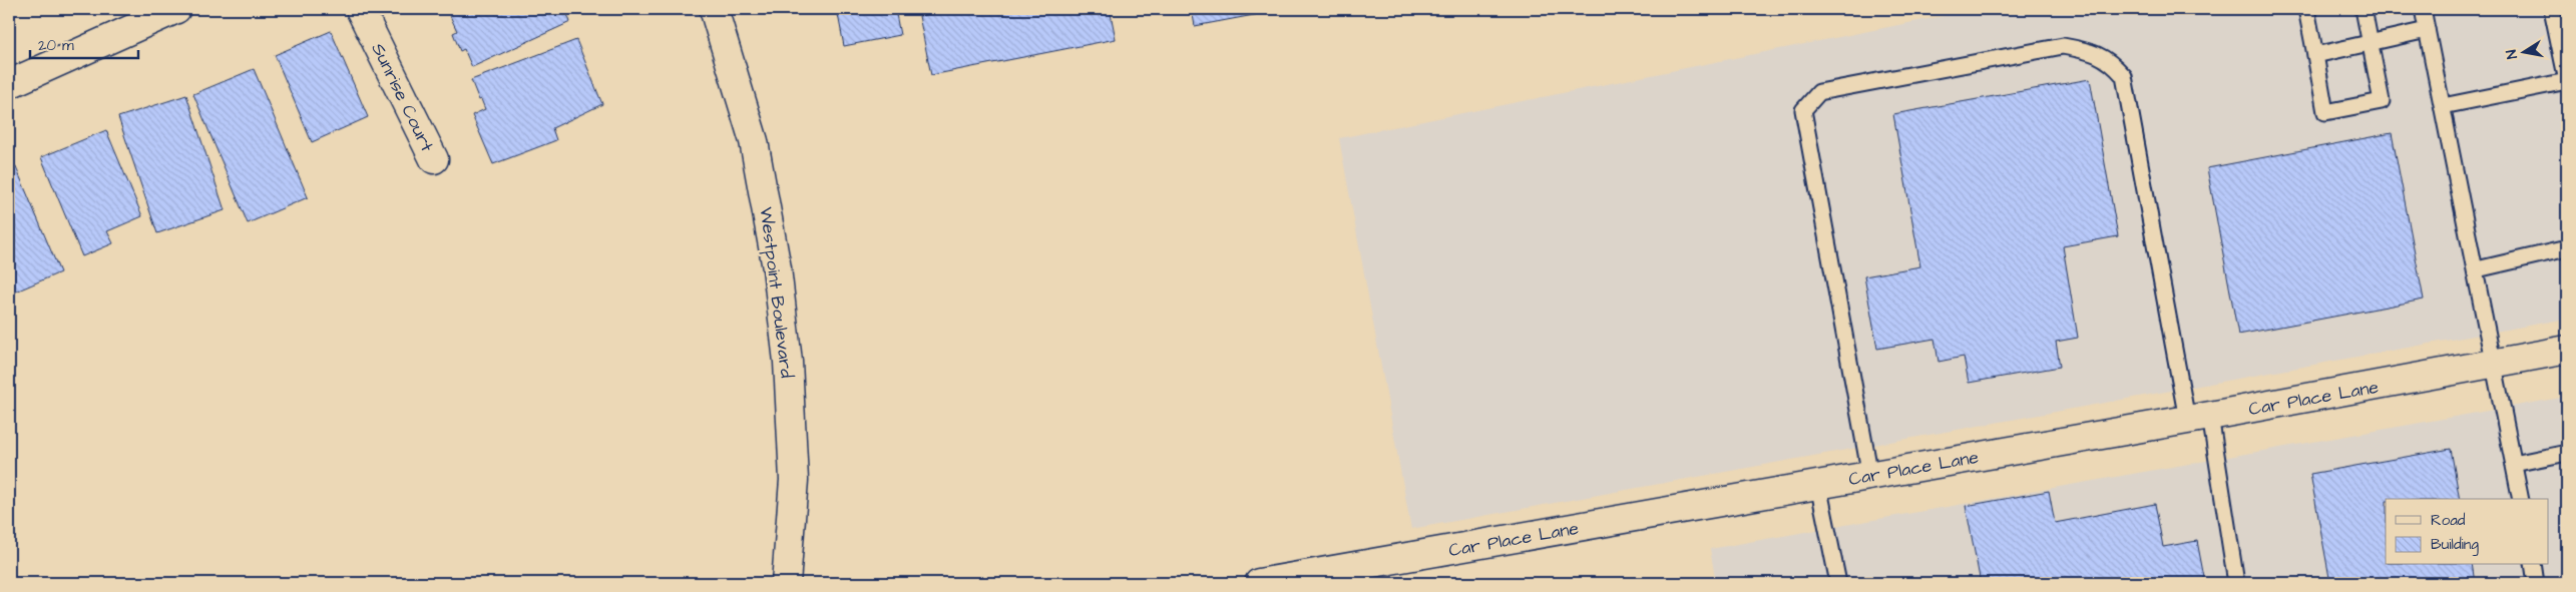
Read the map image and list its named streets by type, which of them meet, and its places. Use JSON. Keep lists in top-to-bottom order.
{
  "streets": {
    "street": ["Sunrise Court", "Westpoint Boulevard", "Car Place Lane"]
  },
  "legend": ["Road", "Building"],
  "scale_bar": "20 m",
  "north": "left"
}
